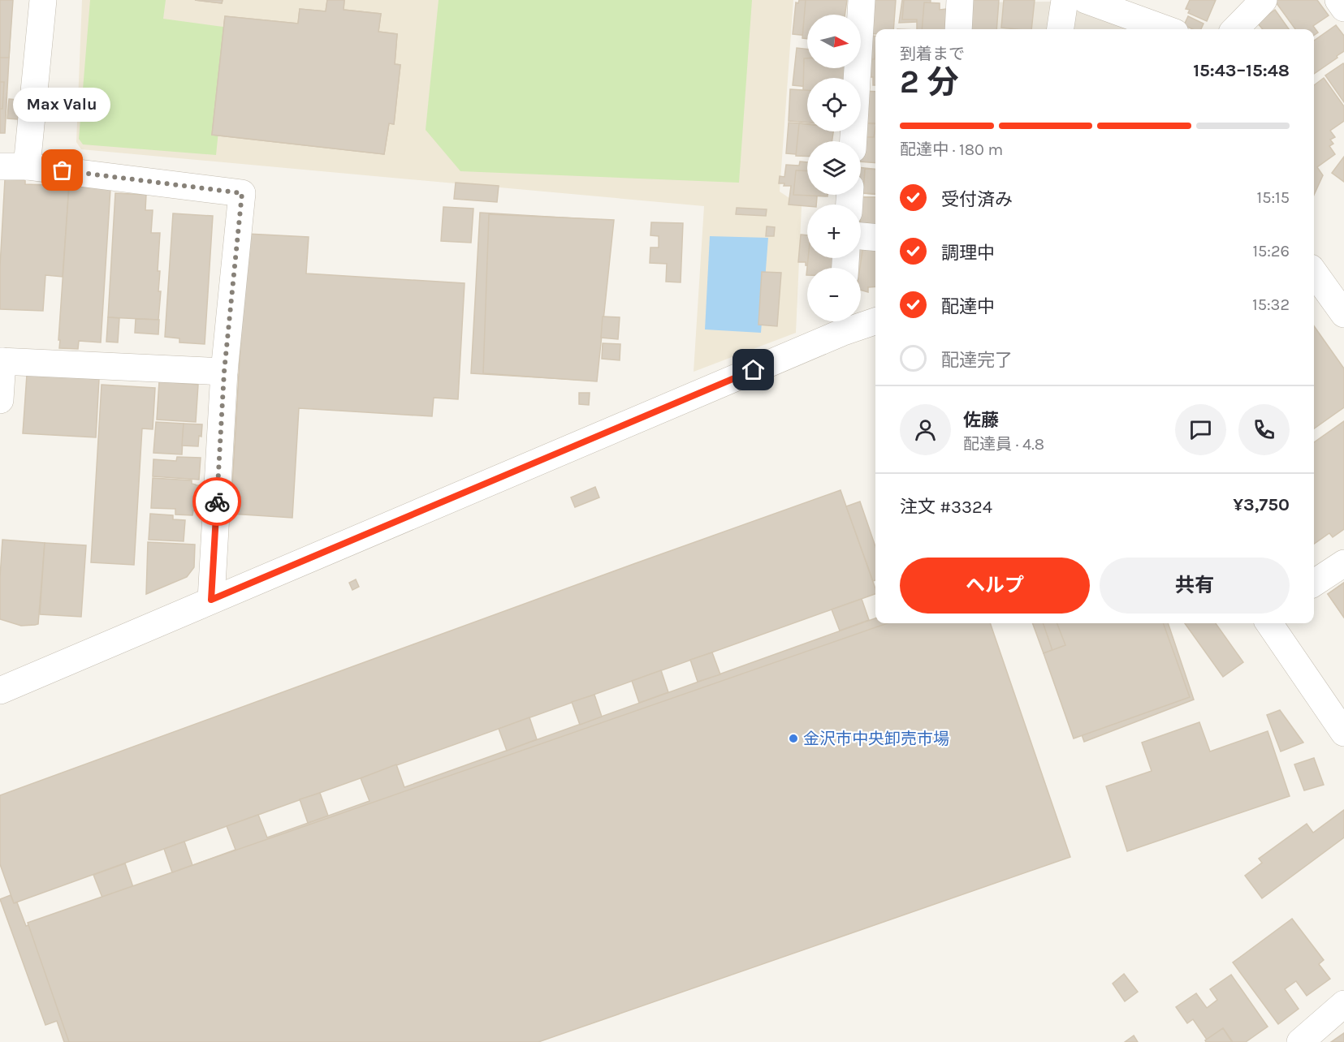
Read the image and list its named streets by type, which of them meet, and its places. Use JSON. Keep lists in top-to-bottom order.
{
  "places": ["Max Valu", "金沢市中央卸売市場"],
  "north": "right",
  "page": {
    "map_buttons": ["+", "−"],
    "heading": ["2 分", "到着まで", "15:43–15:48"],
    "panel": [
      "佐藤",
      "配達員 · 4.8",
      "注文 #3324",
      "¥3,750"
    ],
    "bubble": "Max Valu",
    "bar": "配達中 · 180 m",
    "list": [
      ["受付済み", "15:15"],
      ["調理中", "15:26"],
      ["配達中", "15:32"],
      "配達完了"
    ],
    "buttons": ["ヘルプ", "共有"]
  }
}
